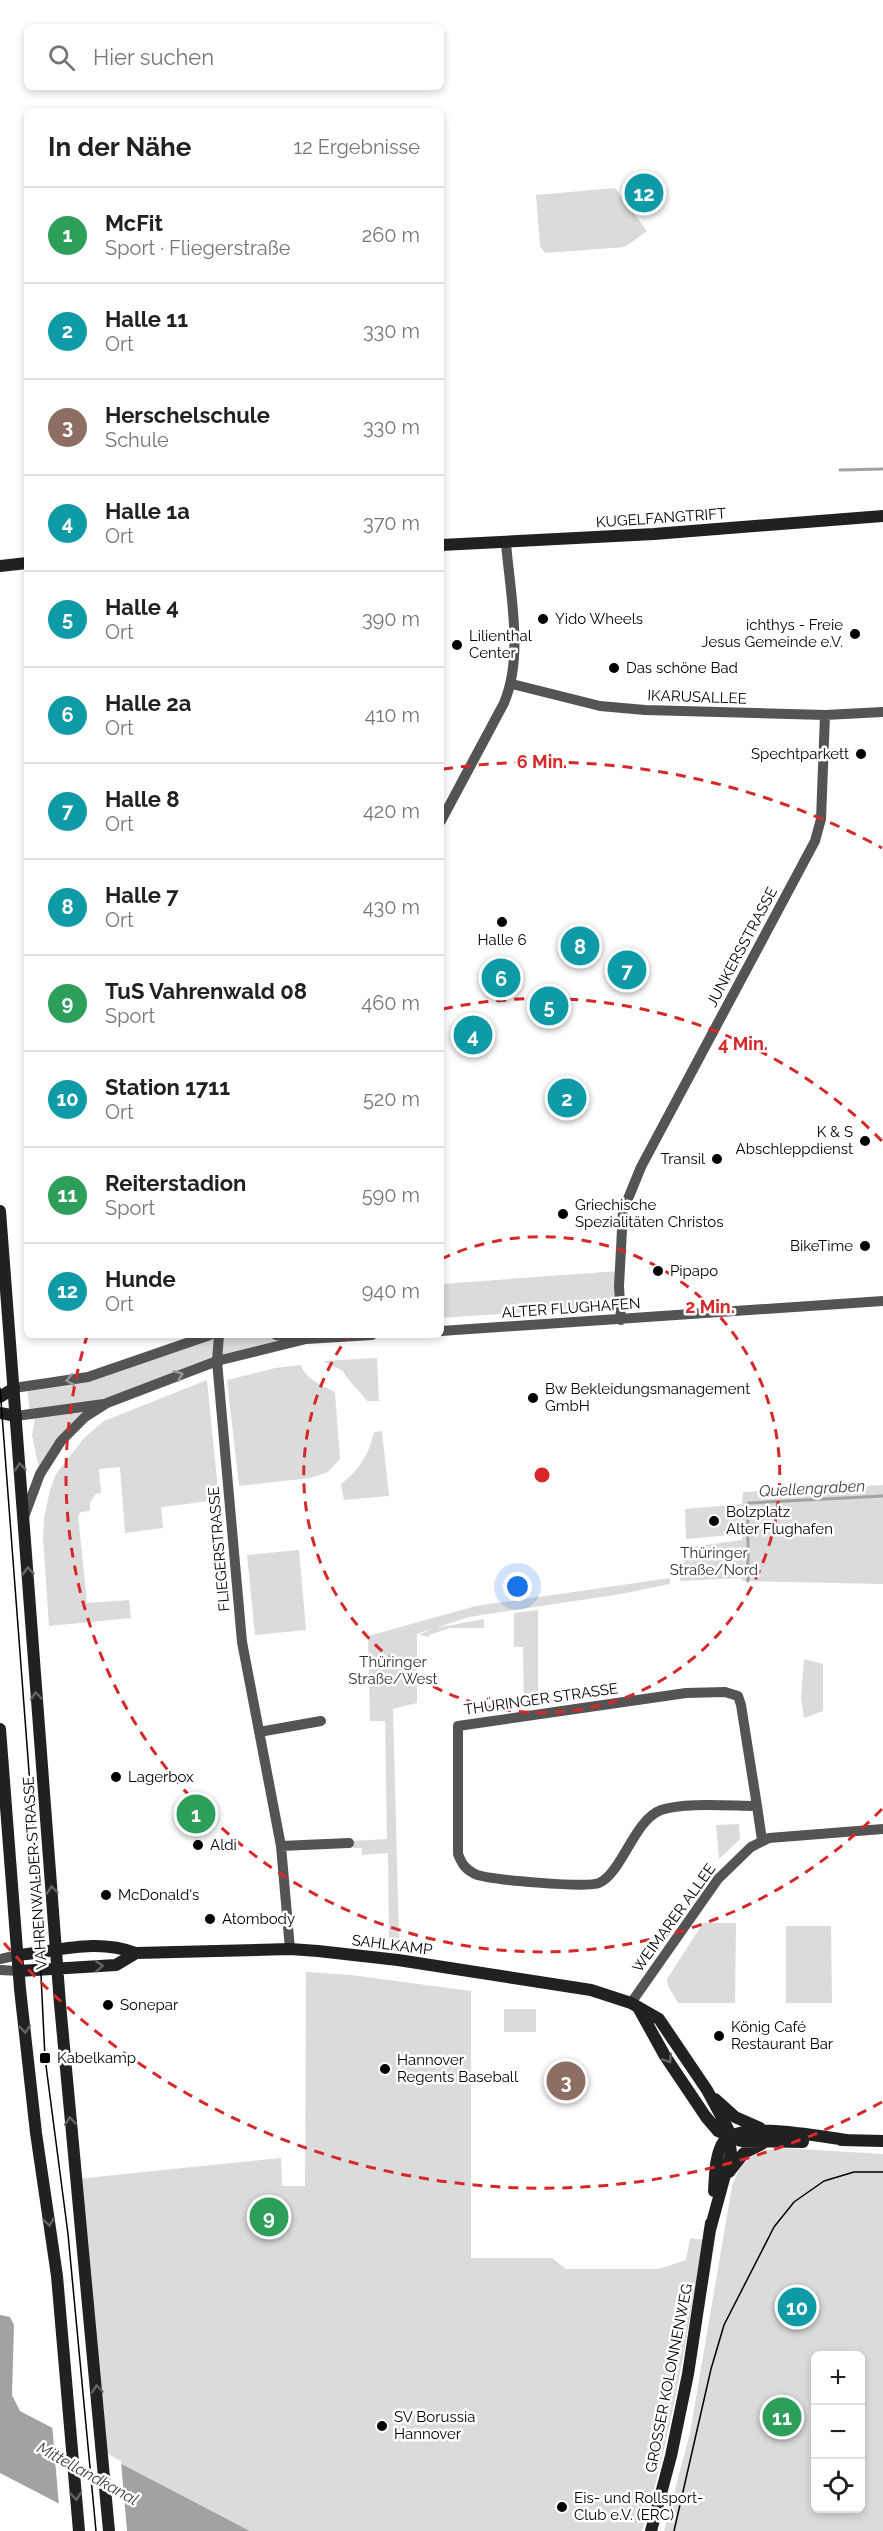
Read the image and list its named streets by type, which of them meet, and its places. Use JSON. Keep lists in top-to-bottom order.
{
  "streets": {
    "street": [
      "KUGELFANGTRIFT",
      "IKARUSALLEE",
      "JUNKERSSTRASSE",
      "ALTER FLUGHAFEN",
      "FLIEGERSTRASSE",
      "THÜRINGER STRASSE",
      "VAHRENWALDER STRASSE",
      "WEIMARER ALLEE",
      "SAHLKAMP",
      "GROSSER KOLONNENWEG"
    ]
  },
  "crossings": [
    ["IKARUSALLEE", "JUNKERSSTRASSE"],
    ["JUNKERSSTRASSE", "ALTER FLUGHAFEN"],
    ["FLIEGERSTRASSE", "SAHLKAMP"],
    ["THÜRINGER STRASSE", "WEIMARER ALLEE"],
    ["VAHRENWALDER STRASSE", "SAHLKAMP"],
    ["WEIMARER ALLEE", "SAHLKAMP"],
    ["SAHLKAMP", "GROSSER KOLONNENWEG"]
  ],
  "water": ["Quellengraben", "Mittellandkanal"],
  "parks": ["Thüringer Straße/Nord", "Thüringer Straße/West"],
  "places": {
    "other": [
      "Yido Wheels",
      "ichthys - Freie Jesus Gemeinde e.V.",
      "Lilienthal Center",
      "Das schöne Bad",
      "Spechtparkett",
      "Halle 6",
      "K & S Abschleppdienst",
      "Transil",
      "Griechische Spezialitäten Christos",
      "BikeTime",
      "Pipapo",
      "Bw Bekleidungsmanagement GmbH",
      "Bolzplatz Alter Flughafen",
      "Lagerbox",
      "Aldi",
      "McDonald's",
      "Atombody",
      "Sonepar",
      "König Café Restaurant Bar",
      "Hannover Regents Baseball",
      "SV Borussia Hannover",
      "Eis- und Rollsport- Club e.V. (ERC)"
    ],
    "transit": ["Kabelkamp"]
  },
  "page": {
    "search": "Hier suchen",
    "heading": ["In der Nähe", "12 Ergebnisse"],
    "pins": [
      "12",
      "8",
      "7",
      "6",
      "5",
      "4",
      "2",
      "1",
      "3",
      "9",
      "10",
      "11"
    ],
    "list": [
      {
        "mark": "1",
        "name": "McFit",
        "note": "Sport · Fliegerstraße",
        "value": "260 m"
      },
      {
        "mark": "2",
        "name": "Halle 11",
        "note": "Ort",
        "value": "330 m"
      },
      {
        "mark": "3",
        "name": "Herschelschule",
        "note": "Schule",
        "value": "330 m"
      },
      {
        "mark": "4",
        "name": "Halle 1a",
        "note": "Ort",
        "value": "370 m"
      },
      {
        "mark": "5",
        "name": "Halle 4",
        "note": "Ort",
        "value": "390 m"
      },
      {
        "mark": "6",
        "name": "Halle 2a",
        "note": "Ort",
        "value": "410 m"
      },
      {
        "mark": "7",
        "name": "Halle 8",
        "note": "Ort",
        "value": "420 m"
      },
      {
        "mark": "8",
        "name": "Halle 7",
        "note": "Ort",
        "value": "430 m"
      },
      {
        "mark": "9",
        "name": "TuS Vahrenwald 08",
        "note": "Sport",
        "value": "460 m"
      },
      {
        "mark": "10",
        "name": "Station 1711",
        "note": "Ort",
        "value": "520 m"
      },
      {
        "mark": "11",
        "name": "Reiterstadion",
        "note": "Sport",
        "value": "590 m"
      },
      {
        "mark": "12",
        "name": "Hunde",
        "note": "Ort",
        "value": "940 m"
      }
    ],
    "map_buttons": ["+", "−"]
  },
  "rings": ["6 Min.", "4 Min.", "2 Min."]
}
